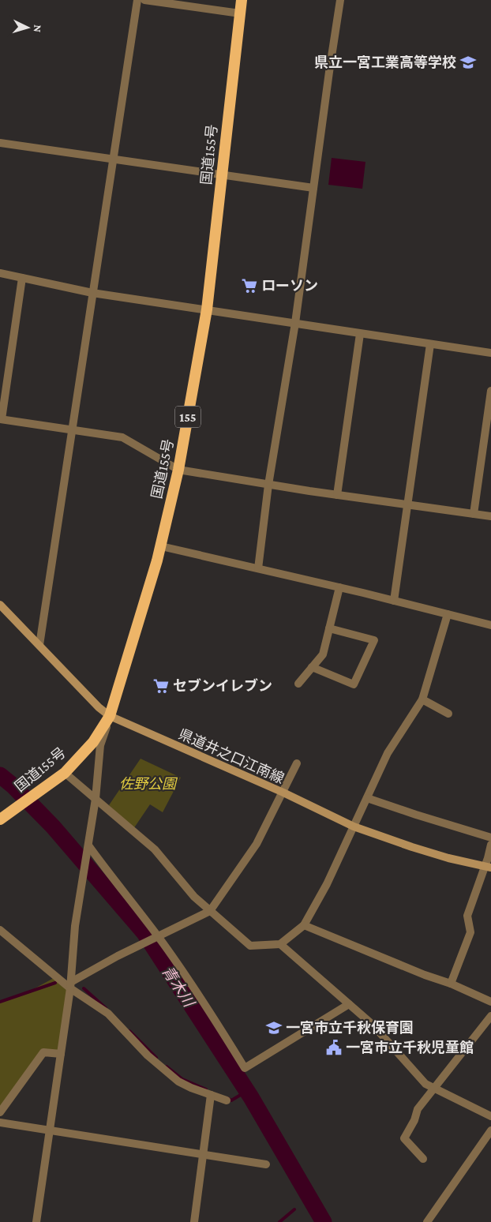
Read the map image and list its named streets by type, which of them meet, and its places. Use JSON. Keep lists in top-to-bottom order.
{
  "streets": {
    "highway": ["国道155号", "155"],
    "main road": ["県道井之口江南線"]
  },
  "crossings": [
    ["国道155号", "県道井之口江南線"]
  ],
  "water": ["青木川"],
  "parks": ["佐野公園"],
  "places": {
    "school or university": ["県立一宮工業高等学校", "一宮市立千秋保育園"],
    "supermarket": ["ローソン", "セブンイレブン"],
    "public building": ["一宮市立千秋児童館"]
  },
  "north": "right"
}
